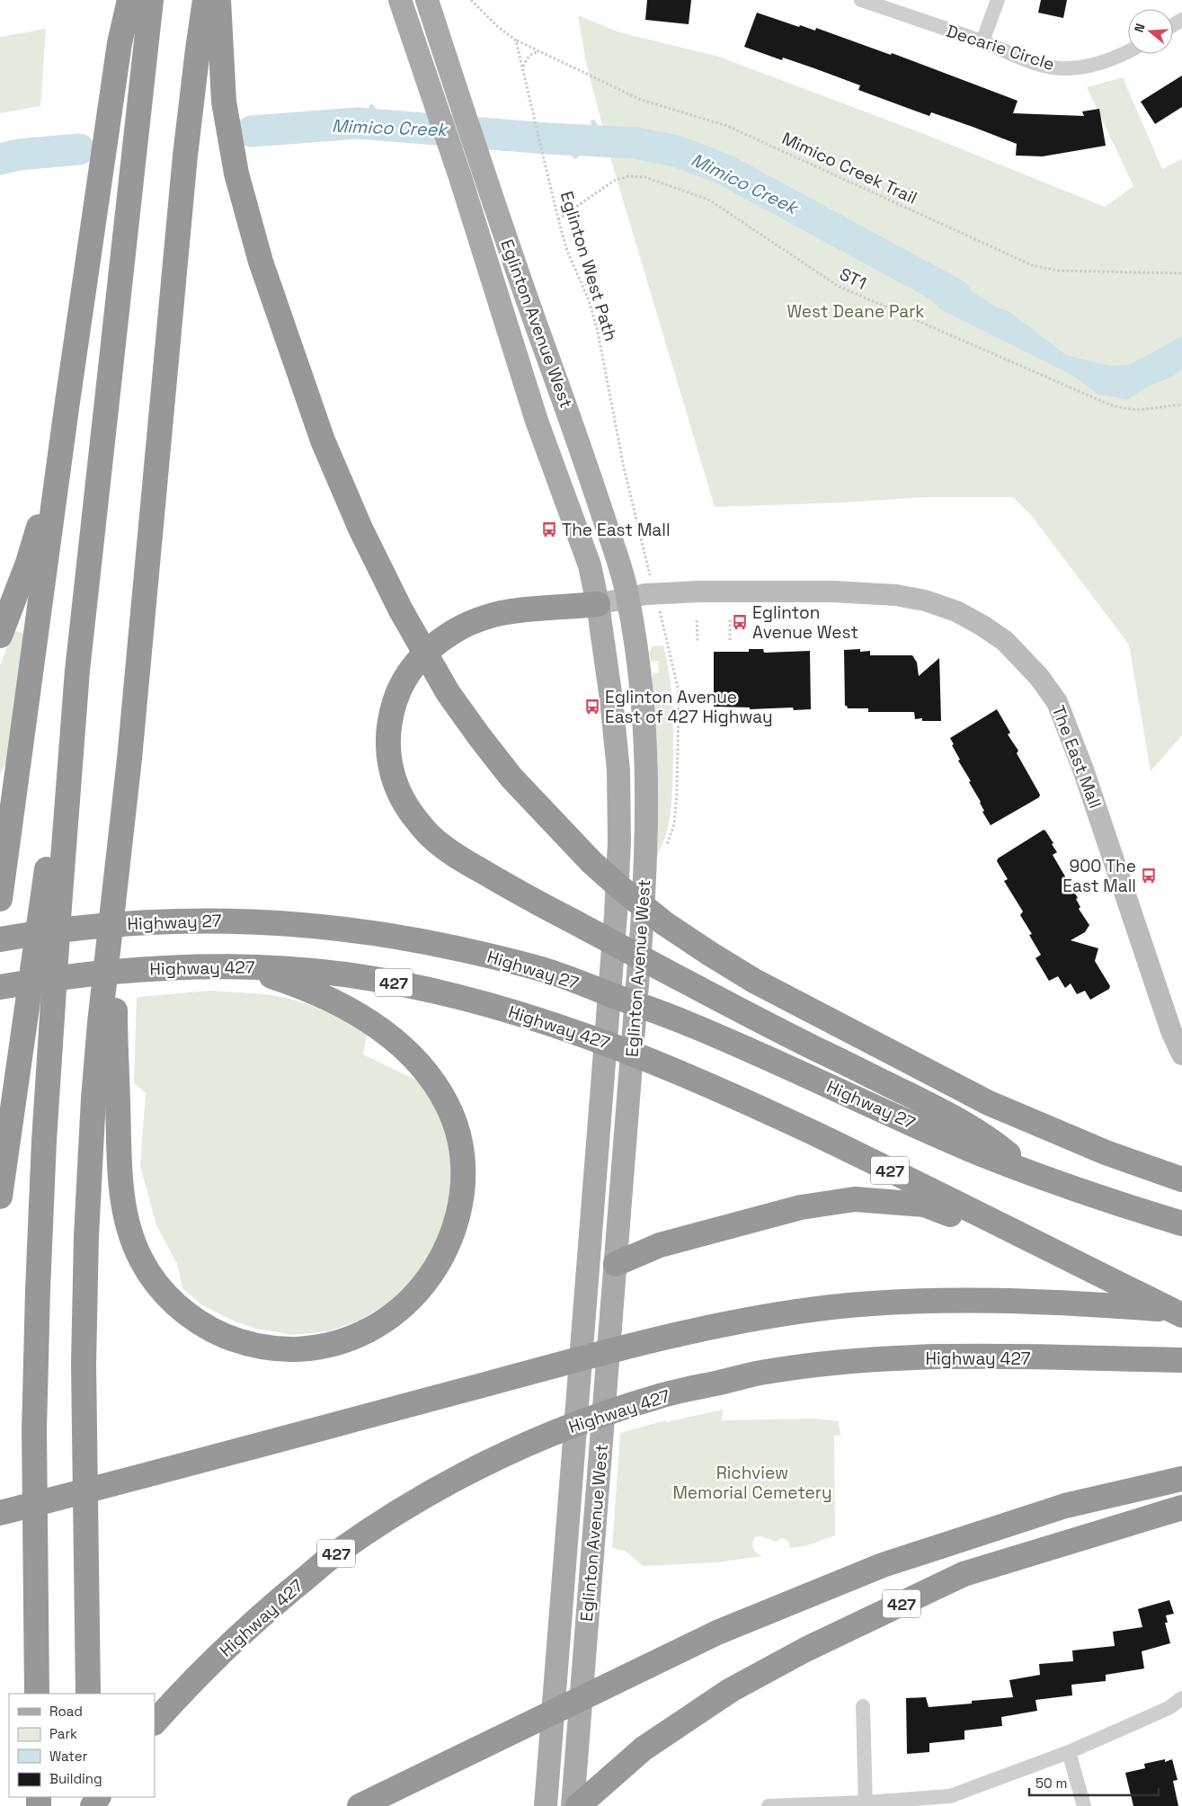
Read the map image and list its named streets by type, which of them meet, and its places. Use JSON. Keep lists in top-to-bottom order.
{
  "streets": {
    "highway": ["Highway 27", "Highway 427", "427"],
    "main road": ["Eglinton Avenue West", "The East Mall"],
    "street": ["Decarie Circle"],
    "path": ["Mimico Creek Trail", "Eglinton West Path", "ST1"]
  },
  "crossings": [
    ["Mimico Creek Trail", "Eglinton West Path"],
    ["Eglinton West Path", "ST1"],
    ["Eglinton Avenue West", "The East Mall"],
    ["Highway 427", "427"]
  ],
  "water": ["Mimico Creek"],
  "parks": ["West Deane Park", "Richview Memorial Cemetery"],
  "places": {
    "bus stop": [
      "The East Mall",
      "Eglinton Avenue West",
      "Eglinton Avenue East of 427 Highway",
      "900 The East Mall"
    ]
  },
  "legend": [
    "Road",
    "Park",
    "Water",
    "Building"
  ],
  "scale_bar": "50 m",
  "north": "left"
}
